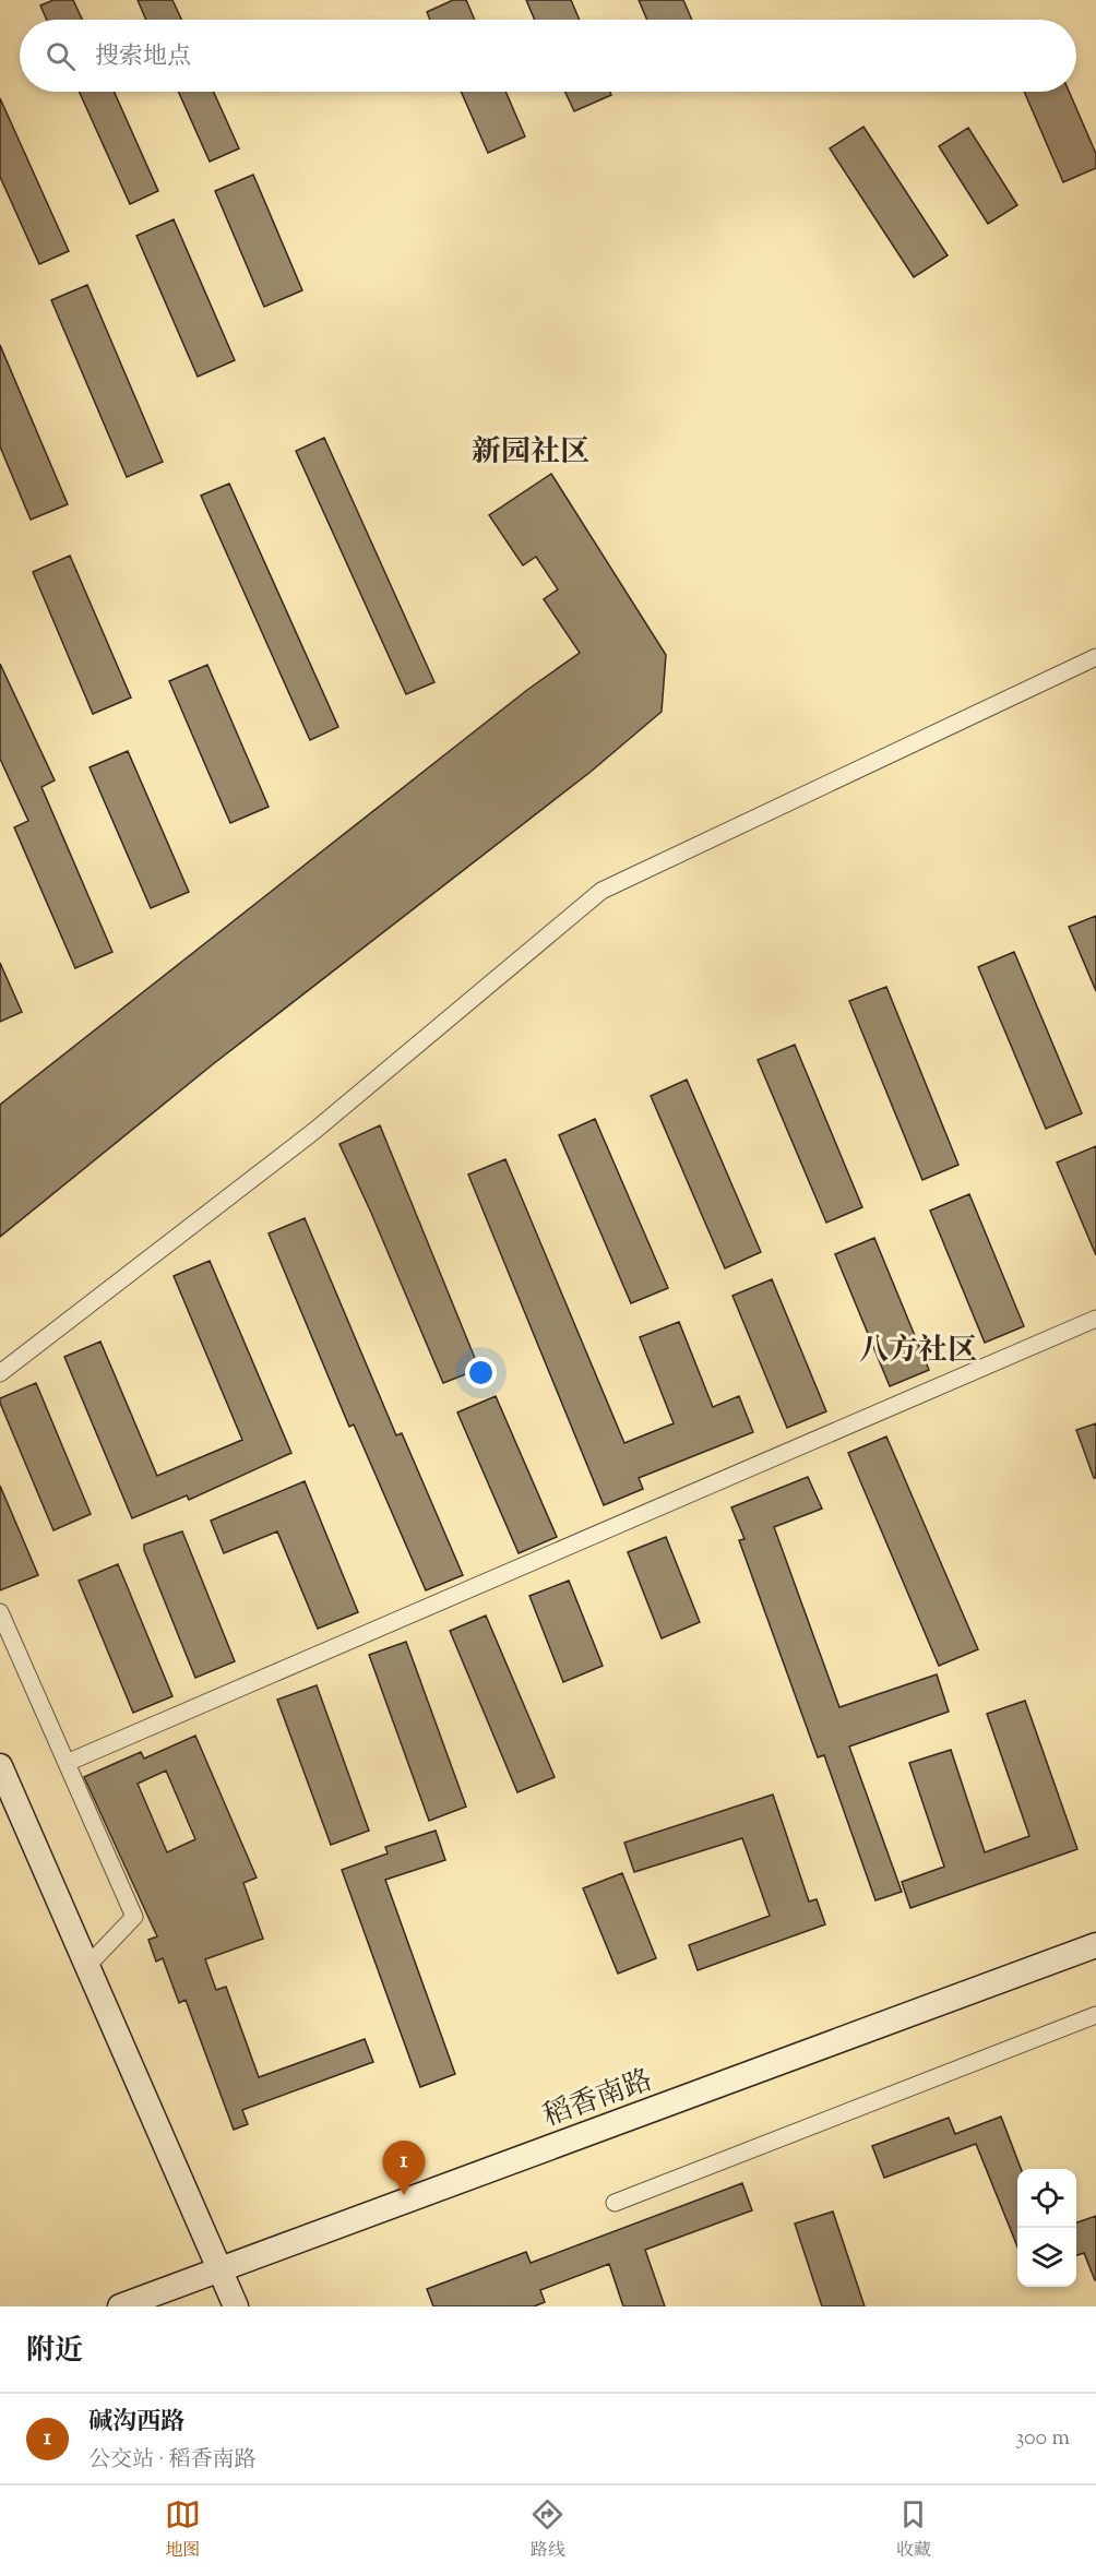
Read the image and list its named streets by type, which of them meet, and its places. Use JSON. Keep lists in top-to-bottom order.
{
  "streets": {
    "main road": ["稻香南路"]
  },
  "districts": ["新园社区", "八方社区"],
  "page": {
    "search": "搜索地点",
    "pins": "1",
    "heading": "附近",
    "list": [
      {
        "mark": "1",
        "name": "碱沟西路",
        "note": "公交站 · 稻香南路",
        "value": "300 m"
      }
    ],
    "nav": ["地图", "路线", "收藏"]
  }
}
